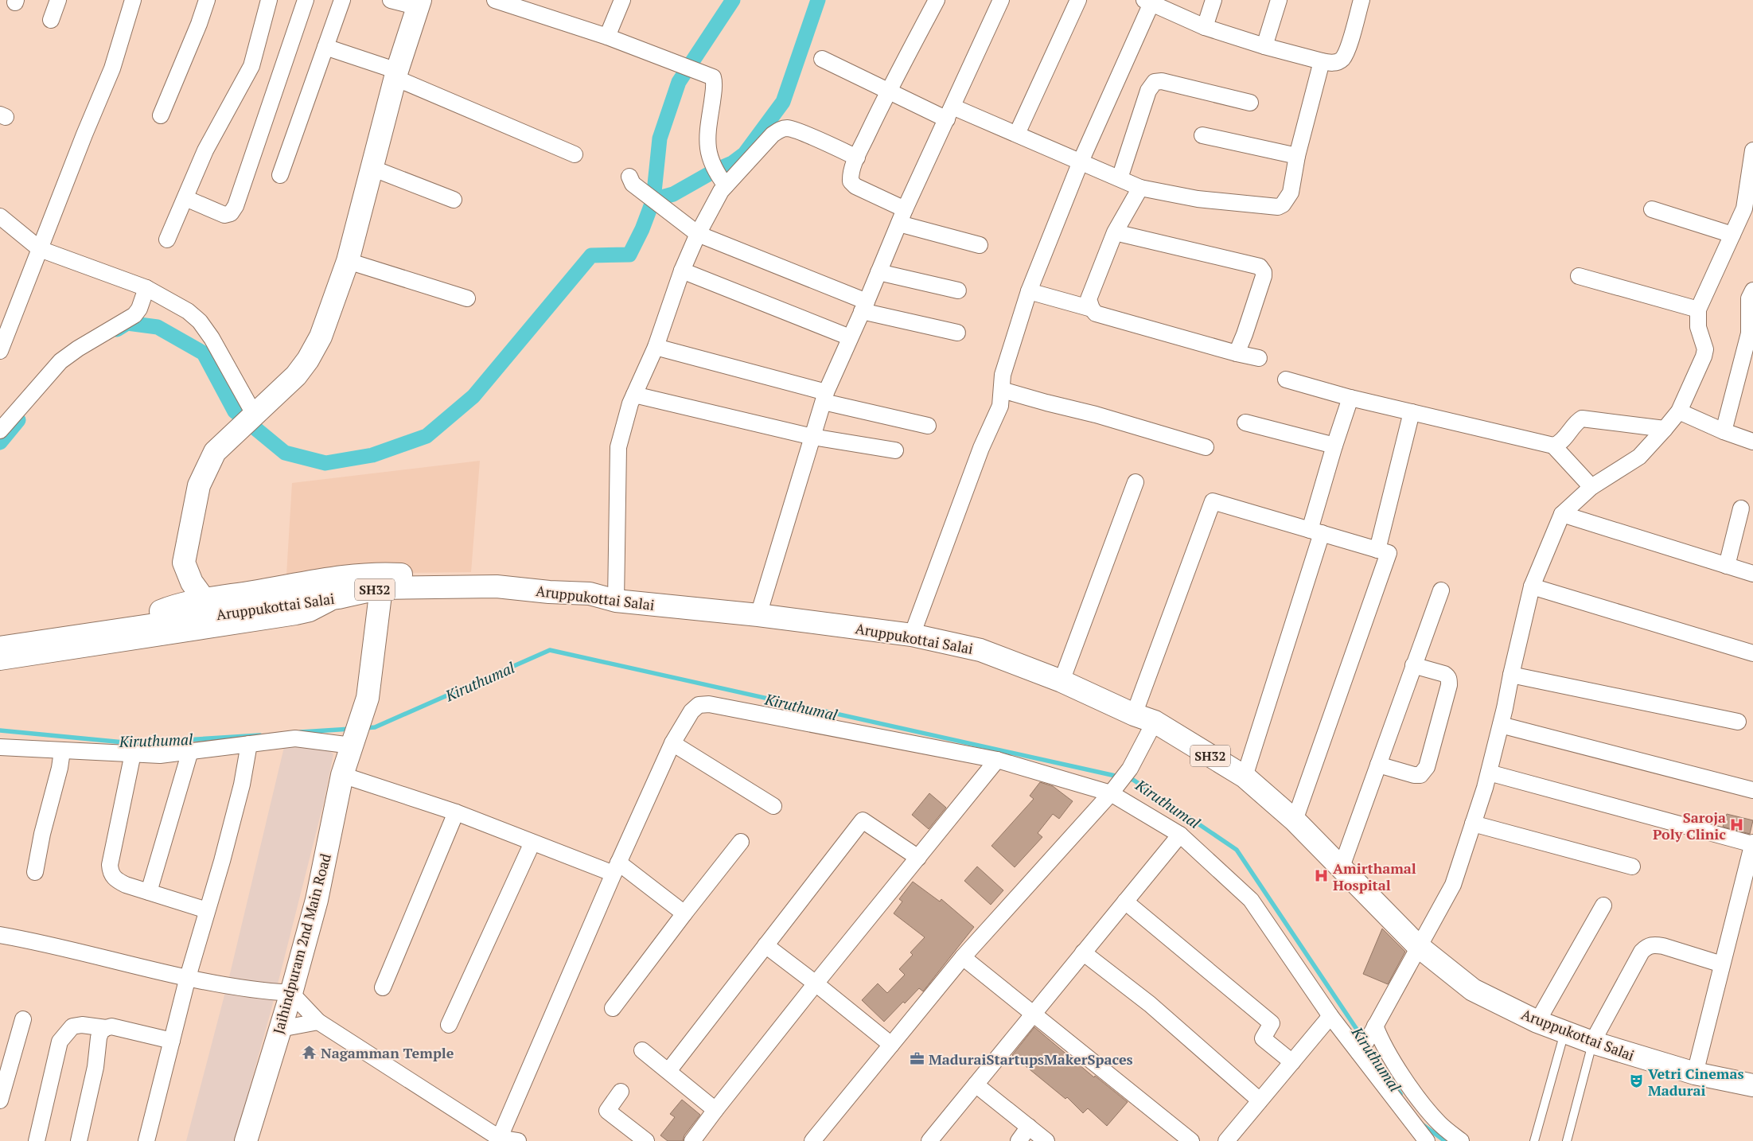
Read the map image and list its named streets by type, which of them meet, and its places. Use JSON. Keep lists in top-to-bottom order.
{
  "streets": {
    "main road": ["SH32", "Aruppukottai Salai", "Jaihindpuram 2nd Main Road"]
  },
  "crossings": [
    ["Aruppukottai Salai", "Jaihindpuram 2nd Main Road"]
  ],
  "water": ["Kiruthumal"],
  "places": {
    "hospital": ["Saroja Poly Clinic", "Amirthamal Hospital"],
    "temple": ["Nagamman Temple"],
    "office": ["MaduraiStartupsMakerSpaces"],
    "theatre": ["Vetri Cinemas Madurai"]
  }
}
